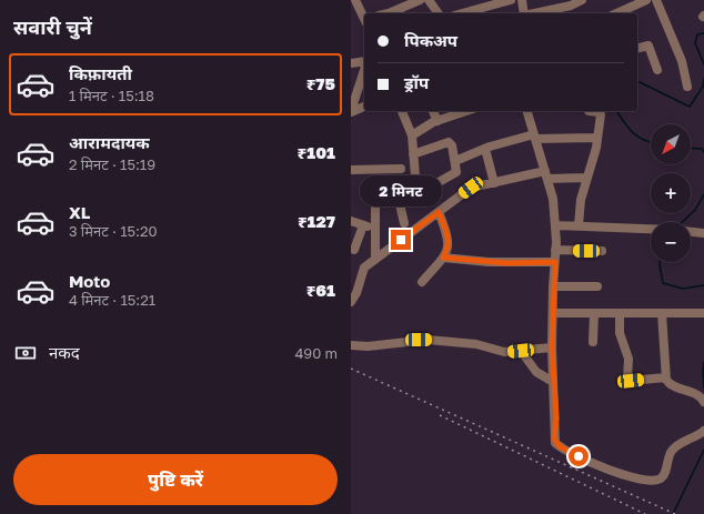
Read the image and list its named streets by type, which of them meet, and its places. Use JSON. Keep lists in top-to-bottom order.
{
  "north": "bottom left",
  "page": {
    "heading": "सवारी चुनें",
    "banner": ["पिकअप", "ड्रॉप"],
    "list": [
      {
        "name": "किफ़ायती",
        "note": "1 मिनट · 15:18",
        "value": "₹75"
      },
      {
        "name": "आरामदायक",
        "note": "2 मिनट · 15:19",
        "value": "₹101"
      },
      {
        "name": "XL",
        "note": "3 मिनट · 15:20",
        "value": "₹127"
      },
      {
        "name": "Moto",
        "note": "4 मिनट · 15:21",
        "value": "₹61"
      }
    ],
    "map_buttons": ["+", "−"],
    "bubble": "2 मिनट",
    "pay": ["नकद", "490 m"],
    "buttons": "पुष्टि करें"
  }
}
